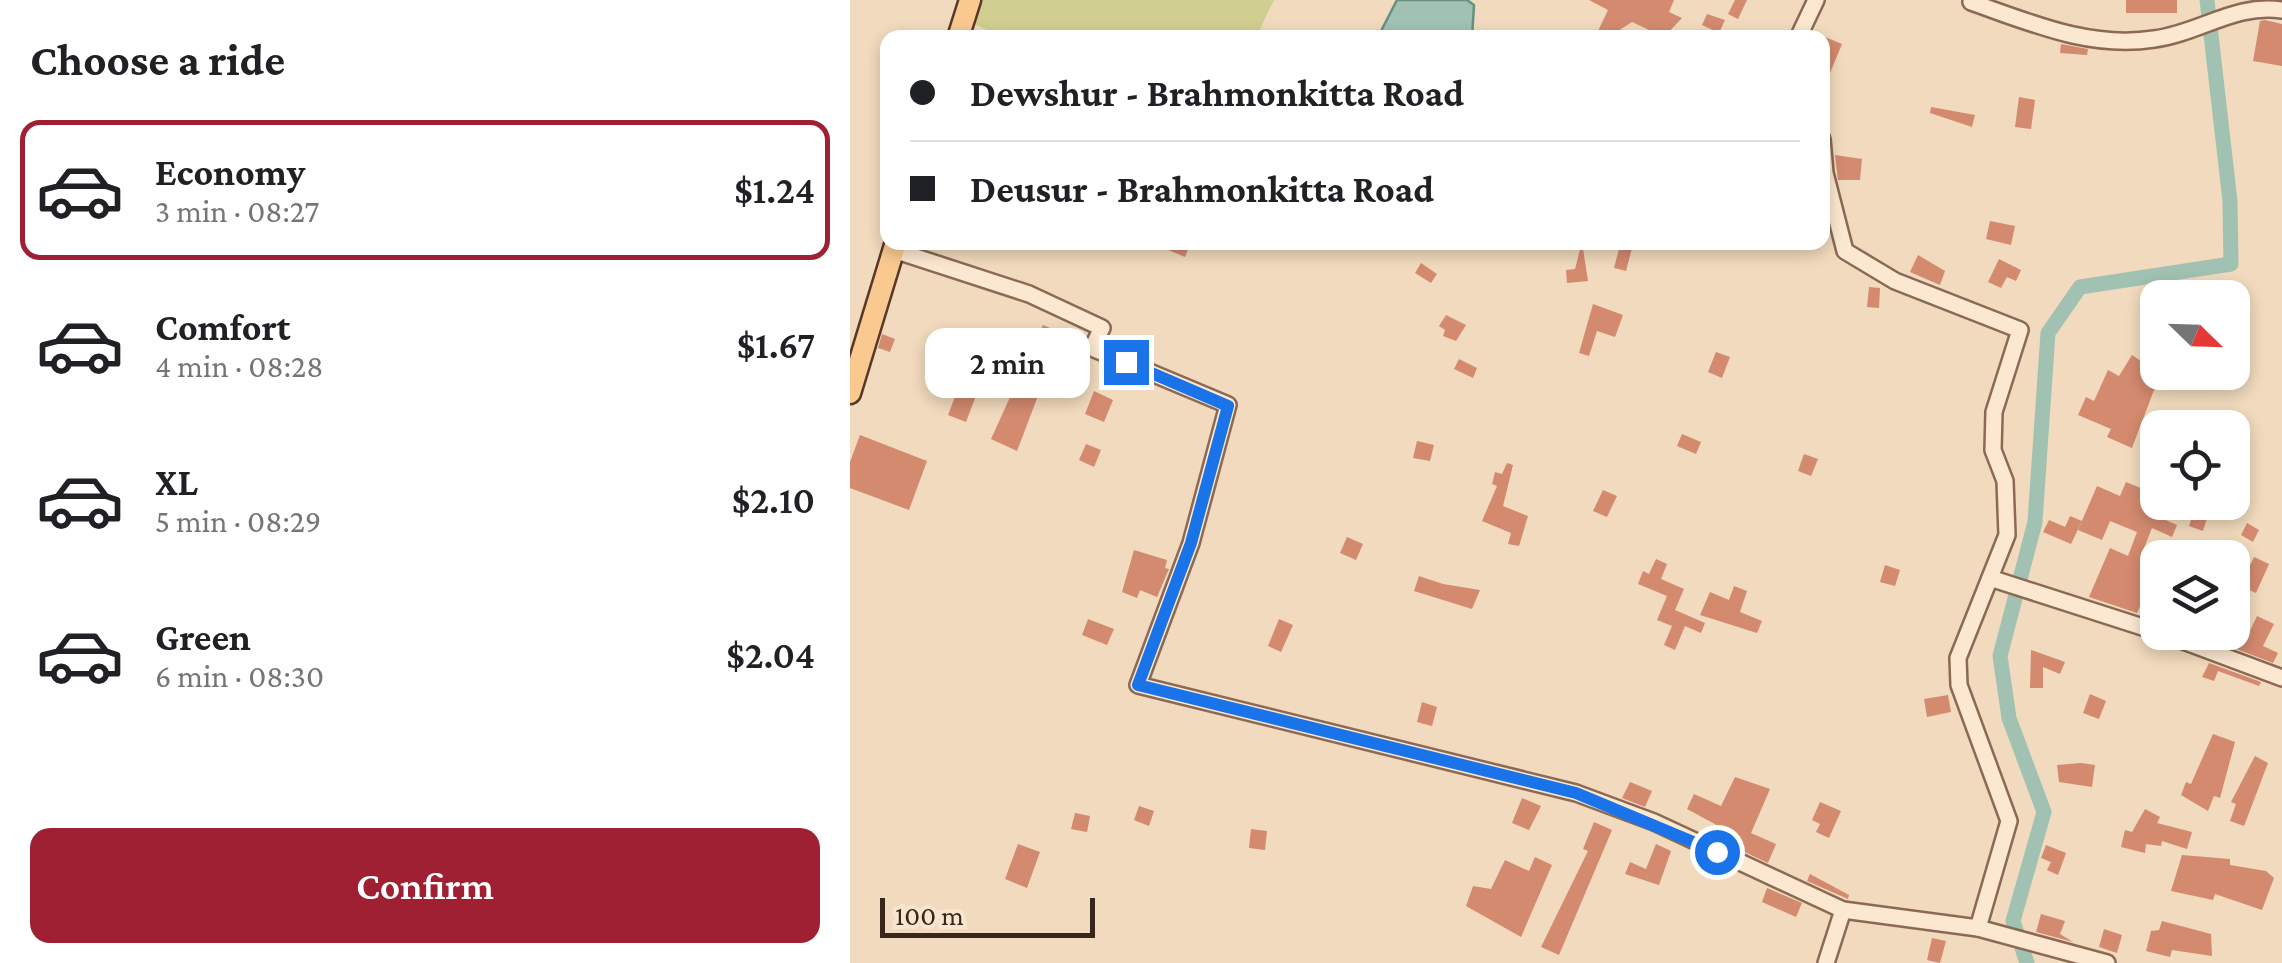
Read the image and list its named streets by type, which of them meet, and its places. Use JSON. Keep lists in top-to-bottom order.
{
  "scale_bar": "100 m",
  "north": "bottom right",
  "page": {
    "heading": "Choose a ride",
    "banner": ["Dewshur - Brahmonkitta Road", "Deusur - Brahmonkitta Road"],
    "list": [
      {
        "name": "Economy",
        "note": "3 min · 08:27",
        "value": "$1.24"
      },
      {
        "name": "Comfort",
        "note": "4 min · 08:28",
        "value": "$1.67"
      },
      {
        "name": "XL",
        "note": "5 min · 08:29",
        "value": "$2.10"
      },
      {
        "name": "Green",
        "note": "6 min · 08:30",
        "value": "$2.04"
      }
    ],
    "bubble": "2 min",
    "buttons": "Confirm",
    "scale": "100 m"
  }
}
